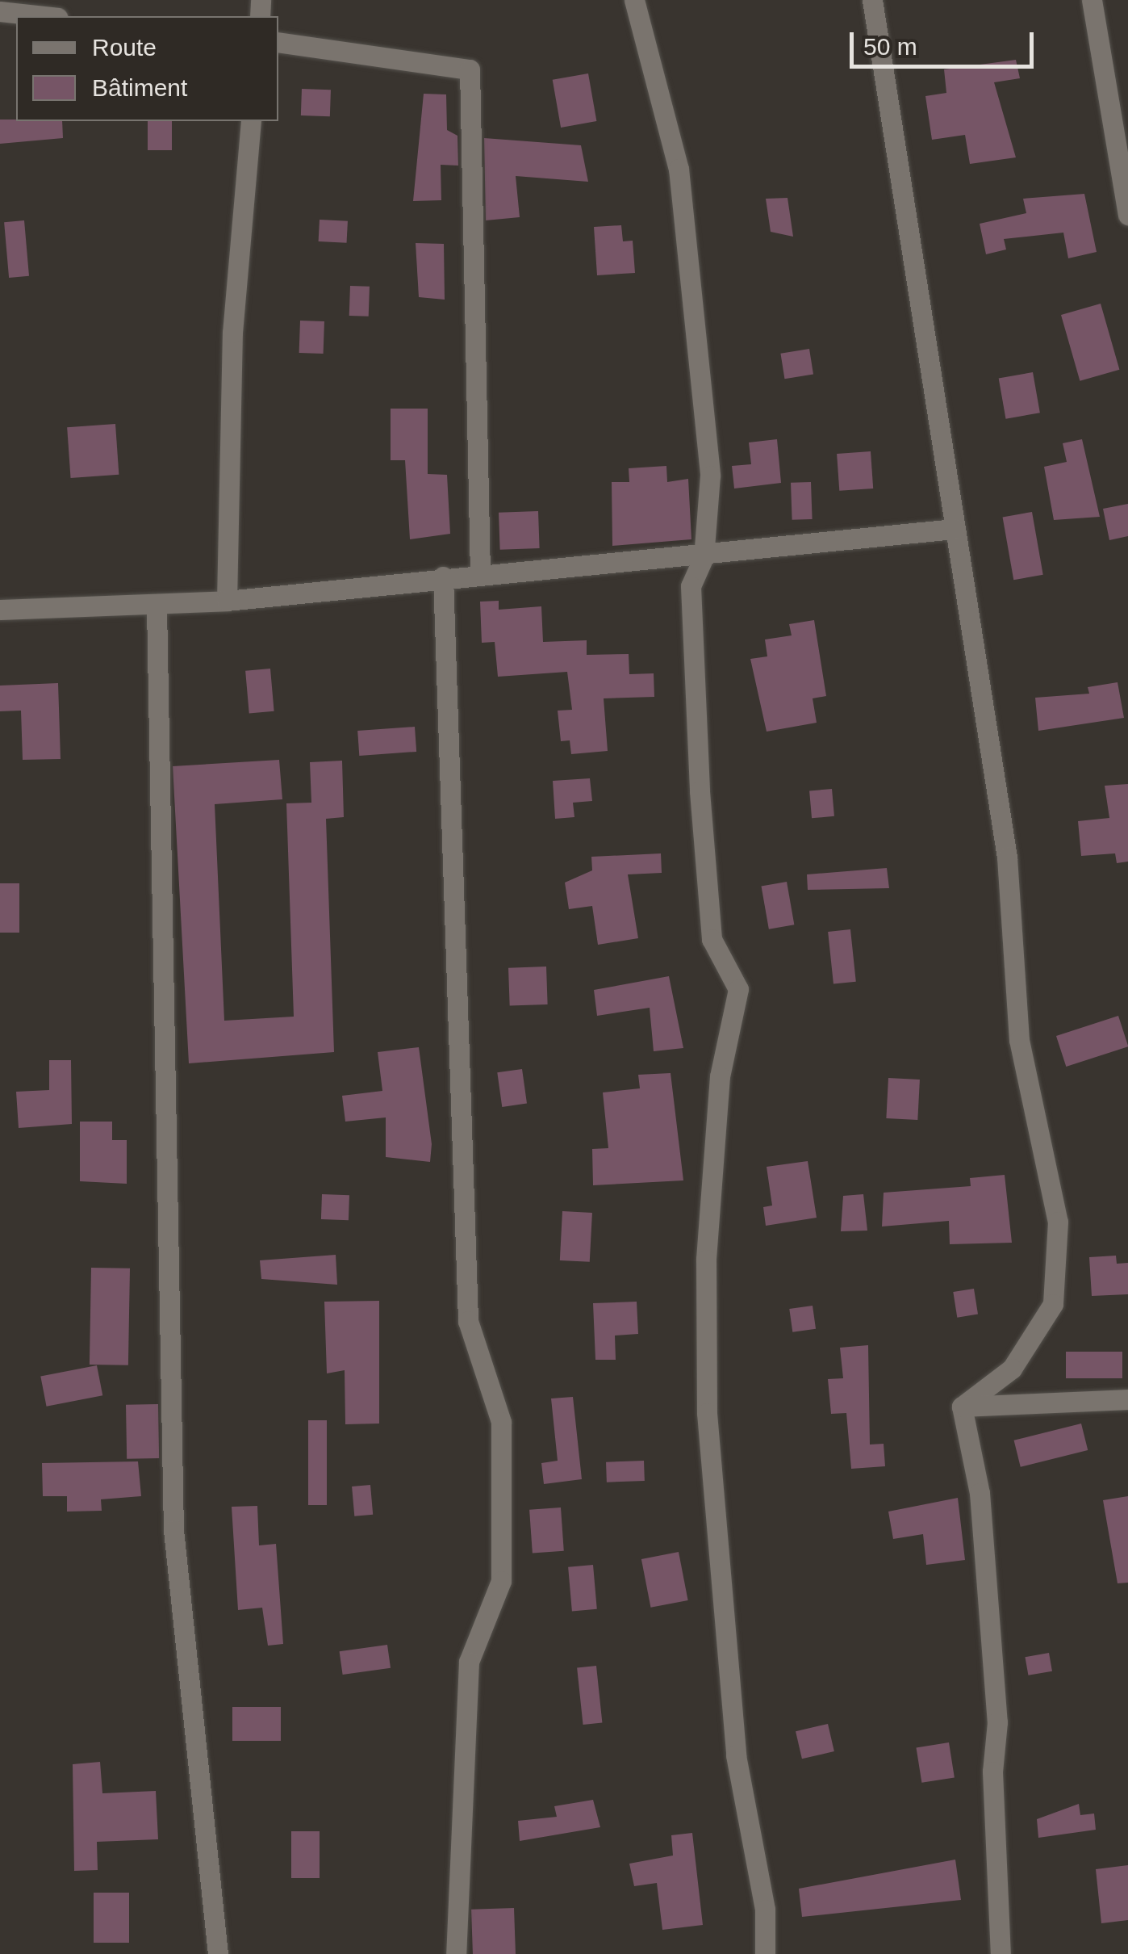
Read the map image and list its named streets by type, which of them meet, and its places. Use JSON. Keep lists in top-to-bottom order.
{
  "legend": ["Route", "Bâtiment"],
  "scale_bar": "50 m"
}
